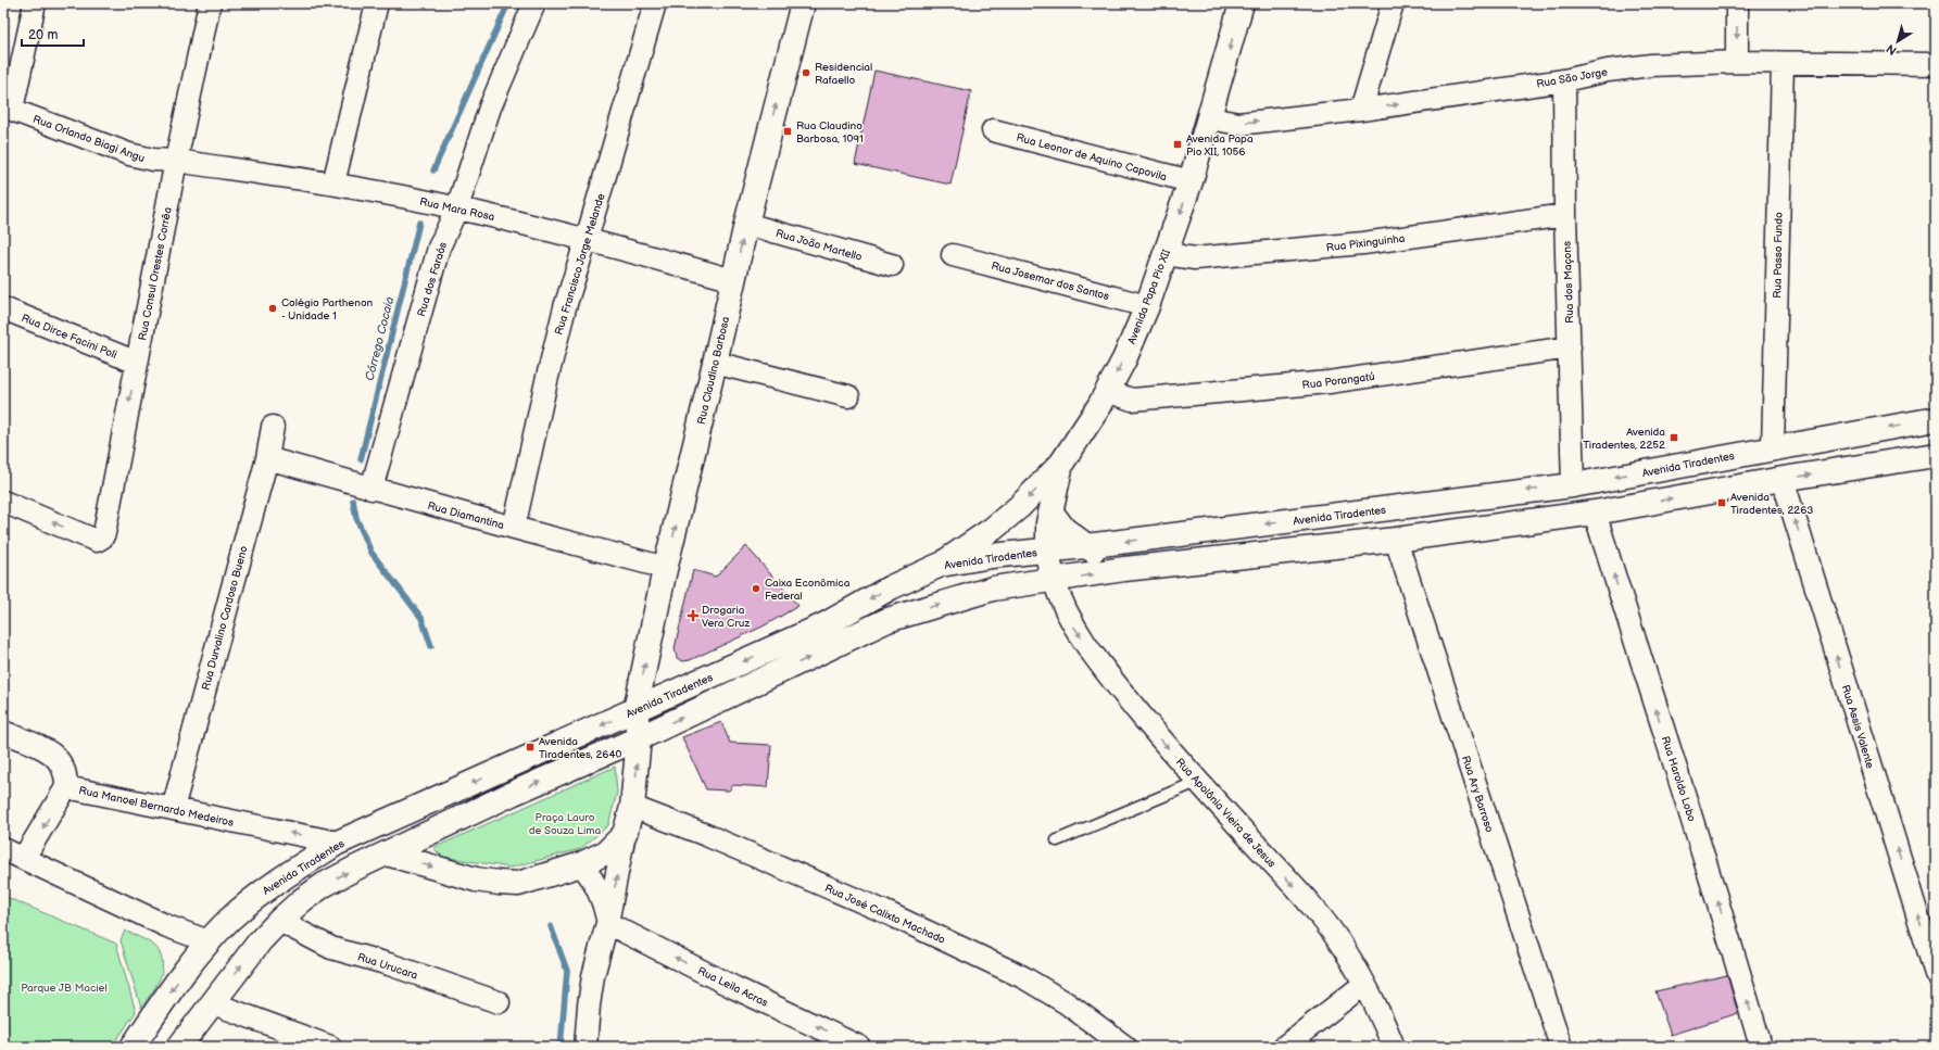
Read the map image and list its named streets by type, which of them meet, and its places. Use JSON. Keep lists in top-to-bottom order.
{
  "streets": {
    "main road": ["Avenida Papa Pio XII", "Rua Claudino Barbosa", "Avenida Tiradentes"],
    "street": [
      "Rua São Jorge",
      "Rua Orlando Biagi Angu",
      "Rua Leonor de Aquino Capovila",
      "Rua Mara Rosa",
      "Rua Pixinguinha",
      "Rua João Martello",
      "Rua Passo Fundo",
      "Rua Francisco Jorge Melande",
      "Rua Consul Orestes Corrêa",
      "Rua dos Faraós",
      "Rua Josemar dos Santos",
      "Rua dos Maçons",
      "Rua Dirce Facini Poli",
      "Rua Porangatú",
      "Rua Diamantina",
      "Rua Durvalino Cardoso Bueno",
      "Rua Assis Valente",
      "Rua Haroldo Lobo",
      "Rua Ary Barroso",
      "Rua Manoel Bernardo Medeiros",
      "Rua Apolônia Vieira de Jesus",
      "Rua José Calixto Machado",
      "Rua Urucara",
      "Rua Leila Acras"
    ]
  },
  "crossings": [
    ["Rua São Jorge", "Rua Passo Fundo"],
    ["Rua São Jorge", "Rua dos Maçons"],
    ["Rua São Jorge", "Avenida Papa Pio XII"],
    ["Rua Orlando Biagi Angu", "Rua Mara Rosa"],
    ["Rua Orlando Biagi Angu", "Rua Consul Orestes Corrêa"],
    ["Rua Leonor de Aquino Capovila", "Avenida Papa Pio XII"],
    ["Rua Mara Rosa", "Rua Francisco Jorge Melande"],
    ["Rua Mara Rosa", "Rua Consul Orestes Corrêa"],
    ["Rua Mara Rosa", "Rua dos Faraós"],
    ["Rua Mara Rosa", "Rua Claudino Barbosa"],
    ["Rua Pixinguinha", "Rua dos Maçons"],
    ["Rua Pixinguinha", "Avenida Papa Pio XII"],
    ["Rua João Martello", "Rua Claudino Barbosa"],
    ["Rua Passo Fundo", "Avenida Tiradentes"],
    ["Rua Francisco Jorge Melande", "Rua Diamantina"],
    ["Rua Consul Orestes Corrêa", "Rua Dirce Facini Poli"],
    ["Rua dos Faraós", "Rua Diamantina"],
    ["Rua Josemar dos Santos", "Avenida Papa Pio XII"],
    ["Rua dos Maçons", "Rua Porangatú"],
    ["Rua dos Maçons", "Avenida Tiradentes"],
    ["Avenida Papa Pio XII", "Rua Porangatú"],
    ["Avenida Papa Pio XII", "Avenida Tiradentes"],
    ["Avenida Papa Pio XII", "Rua Apolônia Vieira de Jesus"],
    ["Rua Claudino Barbosa", "Avenida Tiradentes"],
    ["Rua Claudino Barbosa", "Rua Diamantina"],
    ["Rua Claudino Barbosa", "Rua José Calixto Machado"],
    ["Avenida Tiradentes", "Rua Manoel Bernardo Medeiros"],
    ["Rua Diamantina", "Rua Durvalino Cardoso Bueno"],
    ["Rua Durvalino Cardoso Bueno", "Rua Manoel Bernardo Medeiros"]
  ],
  "one_way": [
    "Rua São Jorge",
    "Avenida Papa Pio XII",
    "Rua Claudino Barbosa",
    "Rua Assis Valente",
    "Rua Haroldo Lobo",
    "Rua Apolônia Vieira de Jesus",
    "Rua Leila Acras"
  ],
  "water": ["Córrego Cocaia"],
  "parks": ["Praça Lauro de Souza Lima", "Parque JB Maciel"],
  "places": {
    "other": ["Residencial Rafaello", "Colégio Parthenon - Unidade 1", "Caixa Econômica Federal"],
    "transit": [
      "Rua Claudino Barbosa, 1091",
      "Avenida Papa Pio XII, 1056",
      "Avenida Tiradentes, 2252",
      "Avenida Tiradentes, 2263",
      "Avenida Tiradentes, 2640"
    ],
    "health": ["Drogaria Vera Cruz"]
  },
  "scale_bar": "20 m",
  "north": "bottom left"
}
